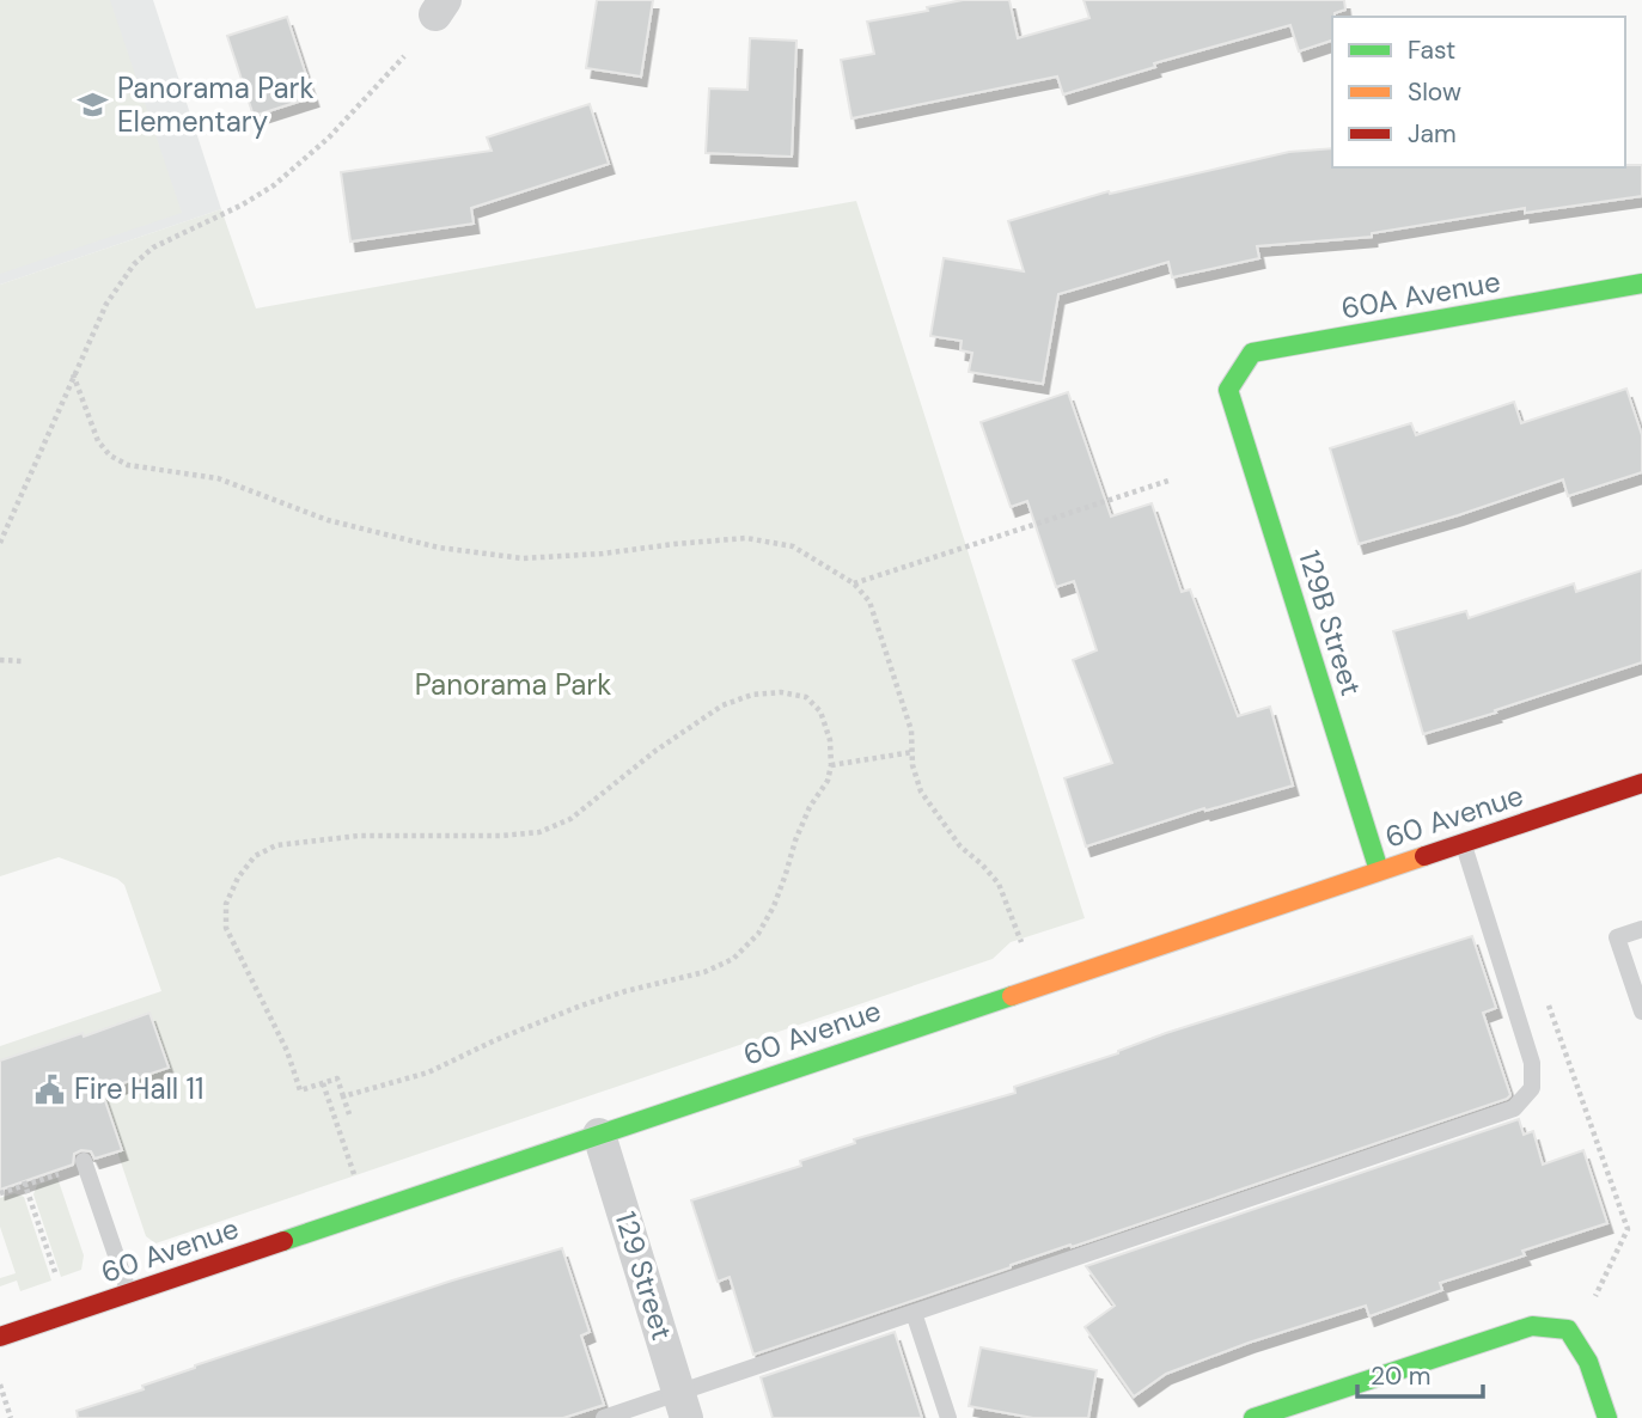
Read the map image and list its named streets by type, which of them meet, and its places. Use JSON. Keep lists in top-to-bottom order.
{
  "streets": {
    "street": [
      "60A Avenue",
      "129B Street",
      "60 Avenue",
      "129 Street"
    ]
  },
  "crossings": [
    ["60A Avenue", "129B Street"],
    ["129B Street", "60 Avenue"],
    ["60 Avenue", "129 Street"]
  ],
  "parks": ["Panorama Park"],
  "places": {
    "school or university": ["Panorama Park Elementary"],
    "public building": ["Fire Hall 11"]
  },
  "legend": ["Fast", "Slow", "Jam"],
  "scale_bar": "20 m"
}
